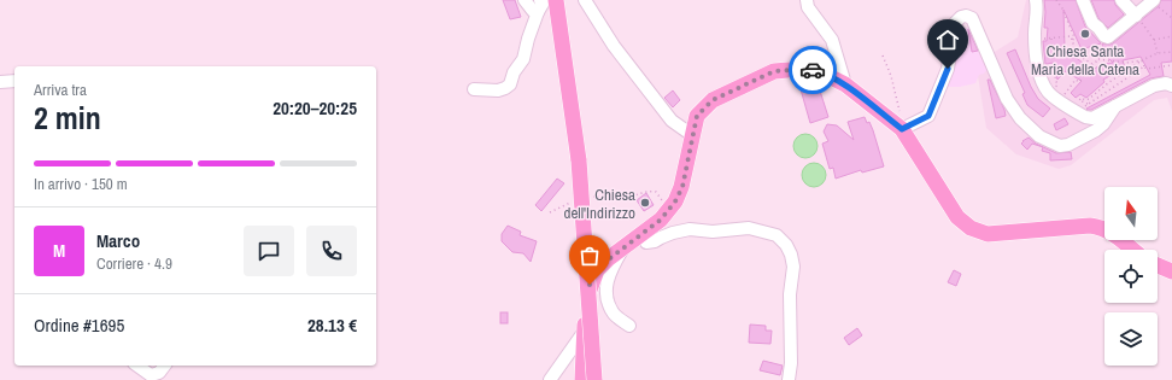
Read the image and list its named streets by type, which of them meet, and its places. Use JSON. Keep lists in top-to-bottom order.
{
  "places": ["Chiesa Santa Maria della Catena", "Chiesa dell'Indirizzo"],
  "north": "top",
  "page": {
    "heading": ["2 min", "Arriva tra", "20:20–20:25"],
    "panel": [
      "Marco",
      "Corriere · 4.9",
      "Ordine #1695",
      "28.13 €"
    ],
    "bar": "In arrivo · 150 m",
    "round": "M"
  }
}
